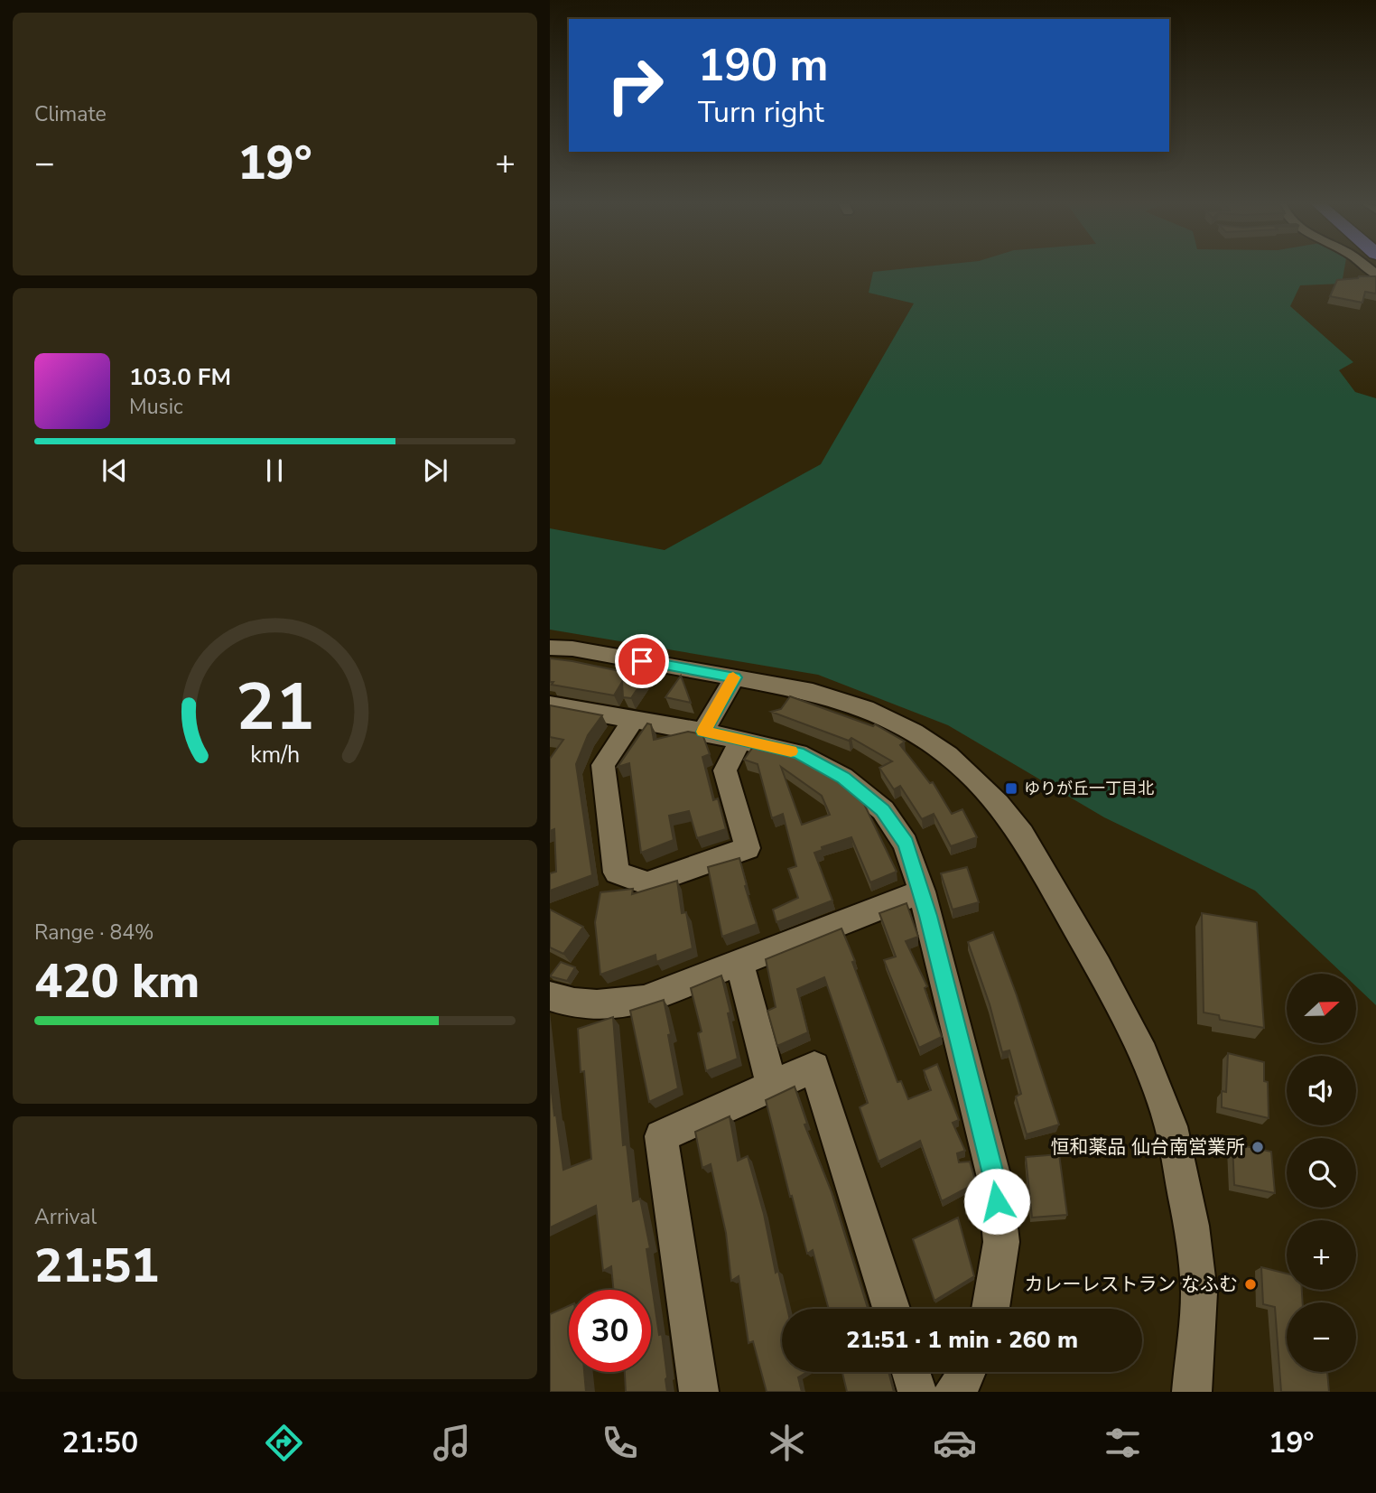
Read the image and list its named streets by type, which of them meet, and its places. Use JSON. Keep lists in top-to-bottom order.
{
  "places": {
    "transit": ["ゆりが丘一丁目北"],
    "other": ["恒和薬品 仙台南営業所", "カレーレストラン なふむ"]
  },
  "north": "right",
  "page": {
    "tile": [
      "Climate",
      ["Range · 84%", "420 km"],
      ["Arrival", "21:51"]
    ],
    "turn": ["190 m", "Turn right"],
    "heat": ["−", "19°", "+"],
    "song": ["103.0 FM", "Music"],
    "map_buttons": ["+", "−"],
    "limit": "30",
    "trip": "21:51 · 1 min · 260 m",
    "tabs": ["21:50", "19°"],
    "gauge": ["21", "km/h"]
  }
}
